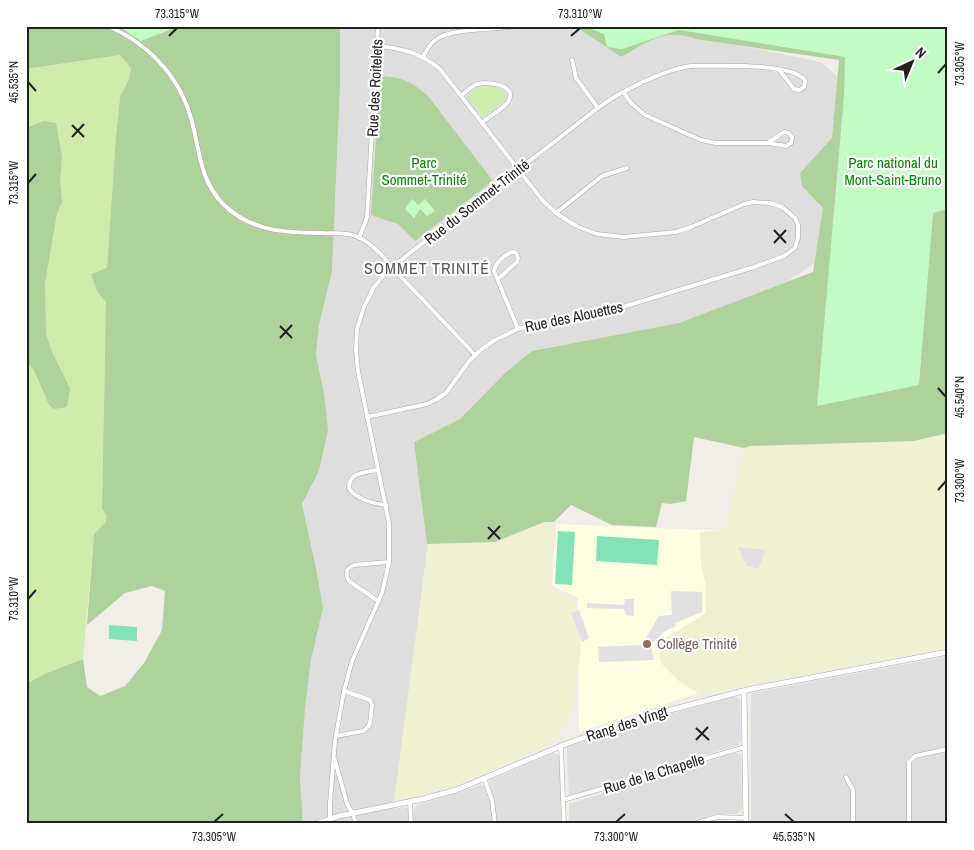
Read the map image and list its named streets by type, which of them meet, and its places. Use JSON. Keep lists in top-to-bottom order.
{
  "streets": {
    "street": [
      "Rue des Roitelets",
      "Rue du Sommet-Trinité",
      "Rue des Alouettes",
      "Rang des Vingt",
      "Rue de la Chapelle"
    ]
  },
  "crossings": [
    ["Rue du Sommet-Trinité", "Rue des Alouettes"],
    ["Rue du Sommet-Trinité", "Rang des Vingt"]
  ],
  "districts": ["SOMMET TRINITÉ"],
  "parks": ["Parc Sommet-Trinité", "Parc national du Mont-Saint-Bruno"],
  "places": ["Collège Trinité"],
  "north": "top right",
  "coordinates": [
    "73.315°W",
    "73.310°W",
    "73.305°W",
    "45.535°N",
    "45.540°N",
    "73.300°W"
  ]
}
